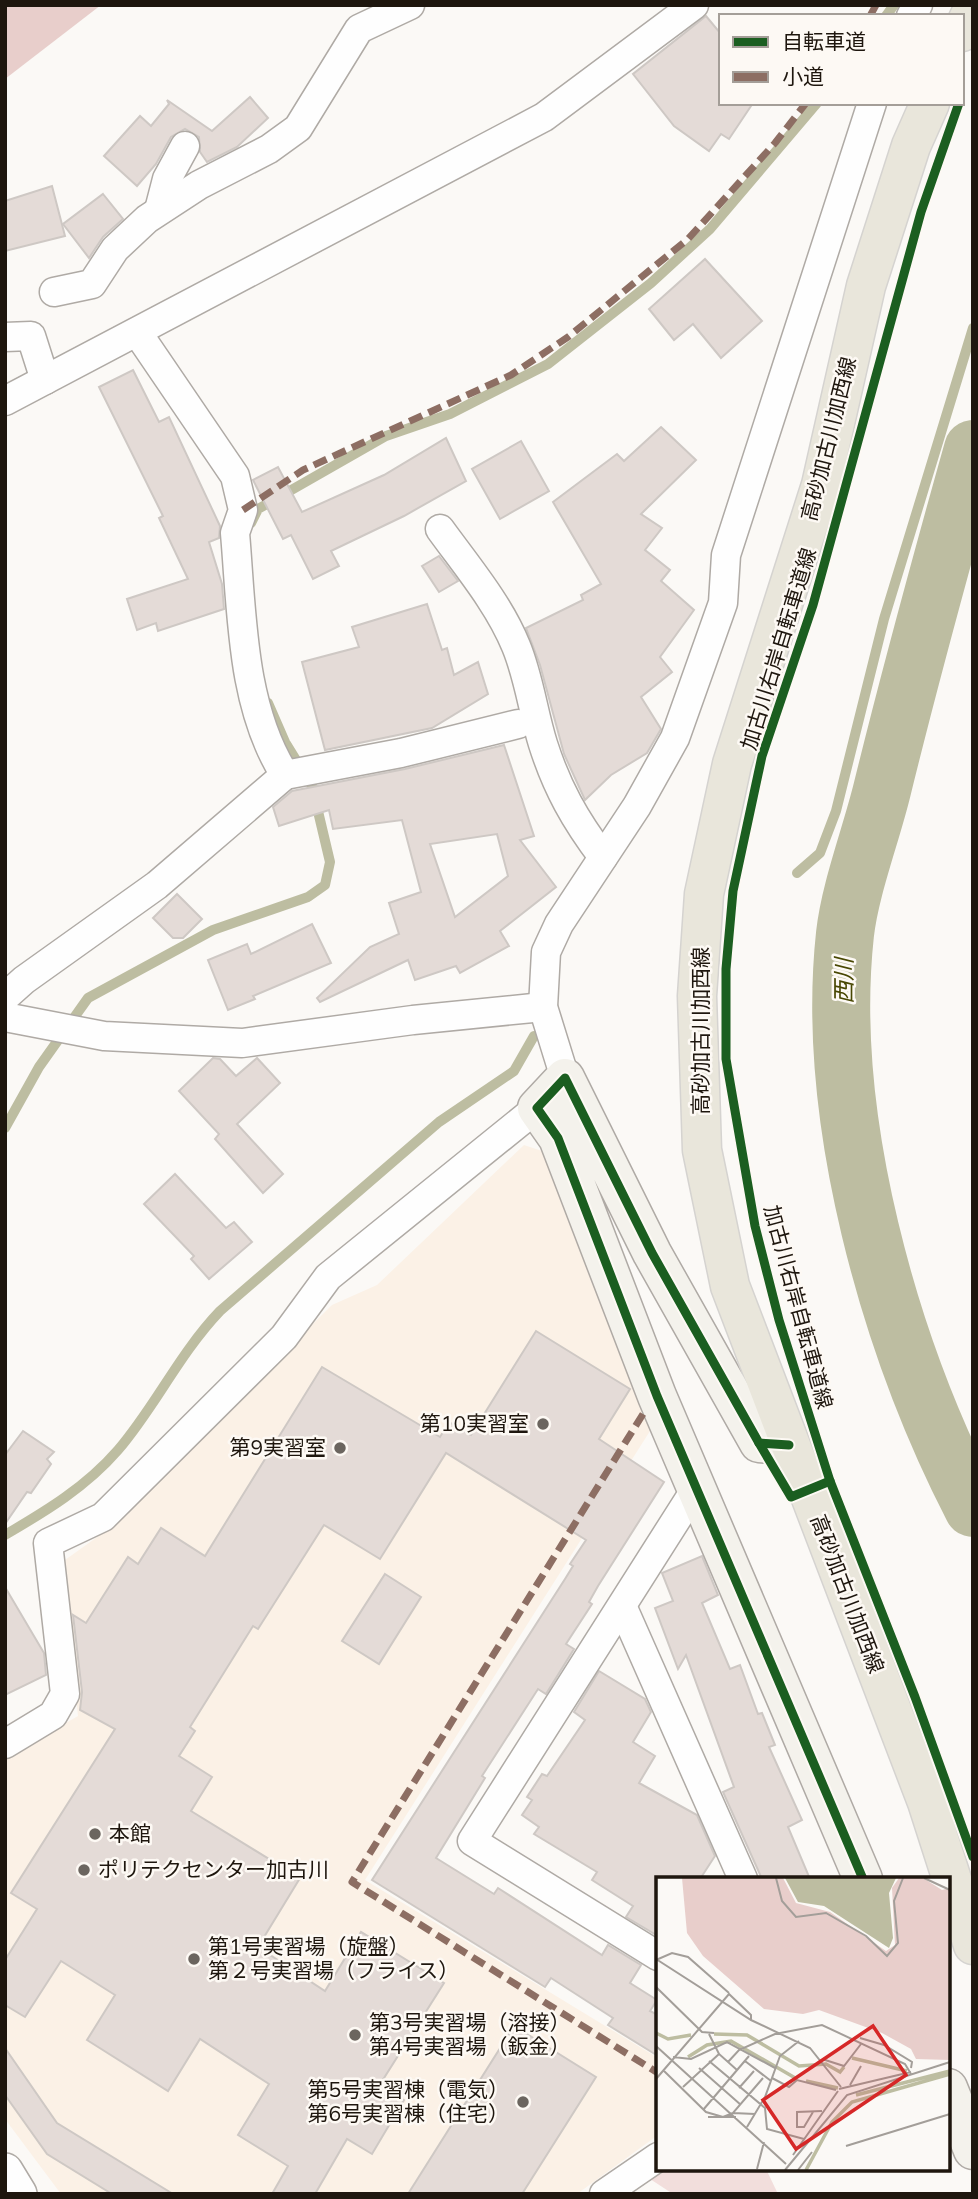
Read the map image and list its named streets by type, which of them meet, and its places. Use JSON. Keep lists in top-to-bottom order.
{
  "streets": {
    "main road": ["高砂加古川加西線"],
    "cycle path": ["加古川右岸自転車道線"]
  },
  "water": ["西川"],
  "places": [
    "第10実習室",
    "第9実習室",
    "本館",
    "ポリテクセンター加古川",
    "第1号実習場（旋盤） 第２号実習場（フライス）",
    "第3号実習場（溶接） 第4号実習場（鈑金）",
    "第5号実習棟（電気） 第6号実習棟（住宅）"
  ],
  "legend": ["自転車道", "小道"]
}
